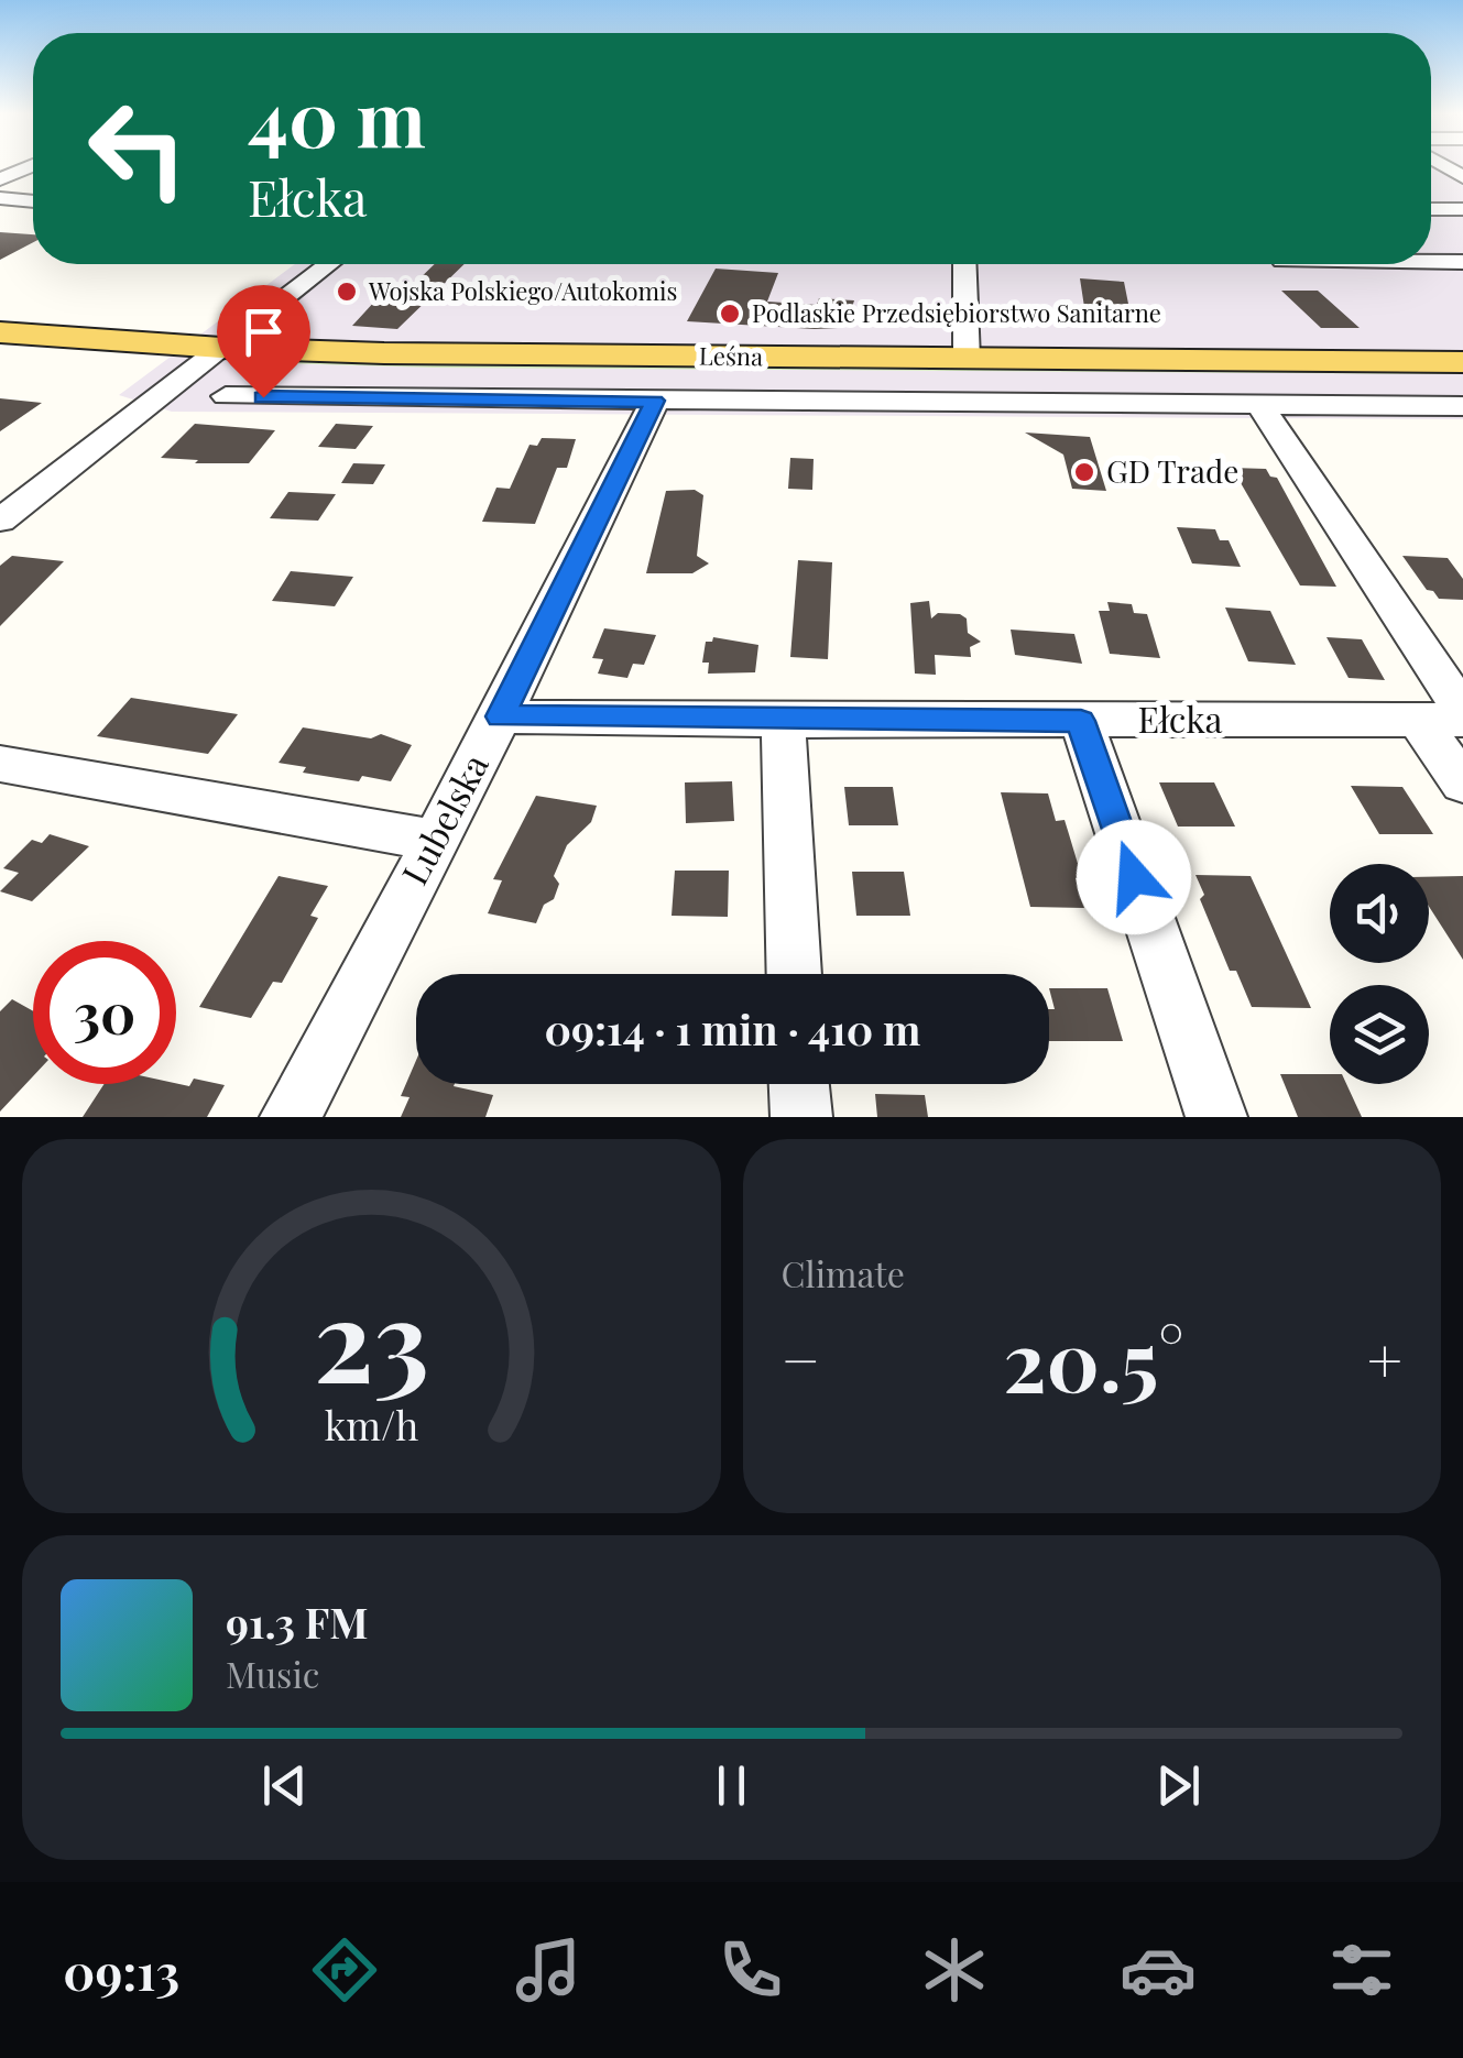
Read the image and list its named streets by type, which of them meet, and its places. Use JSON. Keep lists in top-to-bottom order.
{
  "streets": {
    "main road": ["Leśna"],
    "street": ["Ełcka", "Lubelska"]
  },
  "crossings": [
    ["Leśna", "Lubelska"],
    ["Ełcka", "Lubelska"]
  ],
  "places": ["Wojska Polskiego/Autokomis", "Podlaskie Przedsiębiorstwo Sanitarne", "GD Trade"],
  "page": {
    "turn": ["40 m", "Ełcka"],
    "limit": "30",
    "trip": "09:14 · 1 min · 410 m",
    "tile": "Climate",
    "heat": ["−", "20.5°", "+"],
    "song": ["91.3 FM", "Music"],
    "tabs": "09:13",
    "gauge": ["23", "km/h"]
  }
}
